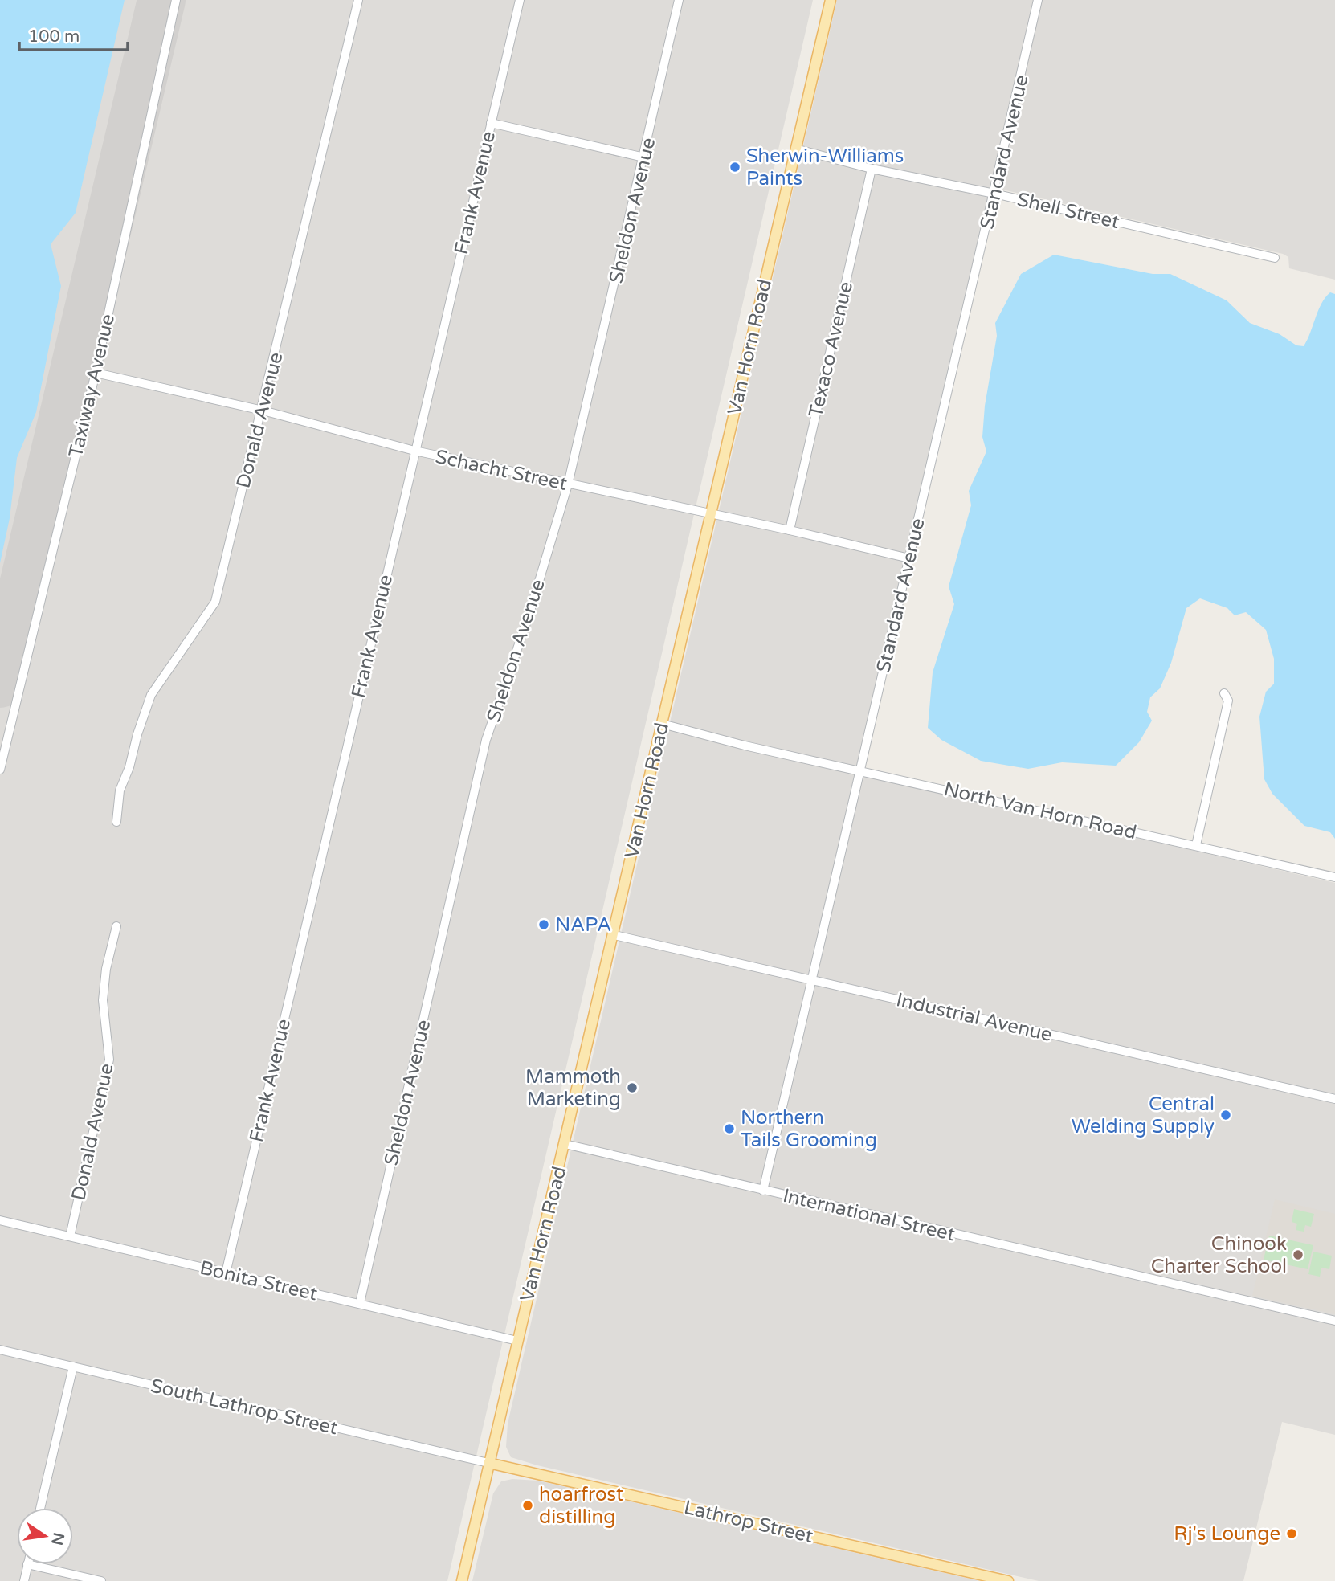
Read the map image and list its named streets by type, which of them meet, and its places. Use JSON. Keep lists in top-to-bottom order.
{
  "streets": {
    "main road": ["Van Horn Road", "Lathrop Street"],
    "street": [
      "Standard Avenue",
      "Frank Avenue",
      "Sheldon Avenue",
      "Shell Street",
      "Texaco Avenue",
      "Taxiway Avenue",
      "Donald Avenue",
      "Schacht Street",
      "North Van Horn Road",
      "Industrial Avenue",
      "International Street",
      "Bonita Street",
      "South Lathrop Street"
    ]
  },
  "crossings": [
    ["Standard Avenue", "Shell Street"],
    ["Standard Avenue", "Schacht Street"],
    ["Standard Avenue", "North Van Horn Road"],
    ["Standard Avenue", "Industrial Avenue"],
    ["Standard Avenue", "International Street"],
    ["Frank Avenue", "Schacht Street"],
    ["Frank Avenue", "Bonita Street"],
    ["Sheldon Avenue", "Schacht Street"],
    ["Sheldon Avenue", "Bonita Street"],
    ["Shell Street", "Van Horn Road"],
    ["Shell Street", "Texaco Avenue"],
    ["Van Horn Road", "Schacht Street"],
    ["Van Horn Road", "North Van Horn Road"],
    ["Van Horn Road", "Industrial Avenue"],
    ["Van Horn Road", "International Street"],
    ["Van Horn Road", "Bonita Street"],
    ["Van Horn Road", "South Lathrop Street"],
    ["Van Horn Road", "Lathrop Street"],
    ["Texaco Avenue", "Schacht Street"],
    ["Taxiway Avenue", "Schacht Street"],
    ["Donald Avenue", "Schacht Street"],
    ["Donald Avenue", "Bonita Street"],
    ["South Lathrop Street", "Lathrop Street"]
  ],
  "places": [
    "Sherwin-Williams Paints",
    "NAPA",
    "Mammoth Marketing",
    "Central Welding Supply",
    "Northern Tails Grooming",
    "Chinook Charter School",
    "hoarfrost distilling",
    "Rj's Lounge"
  ],
  "scale_bar": "100 m",
  "north": "right"
}
